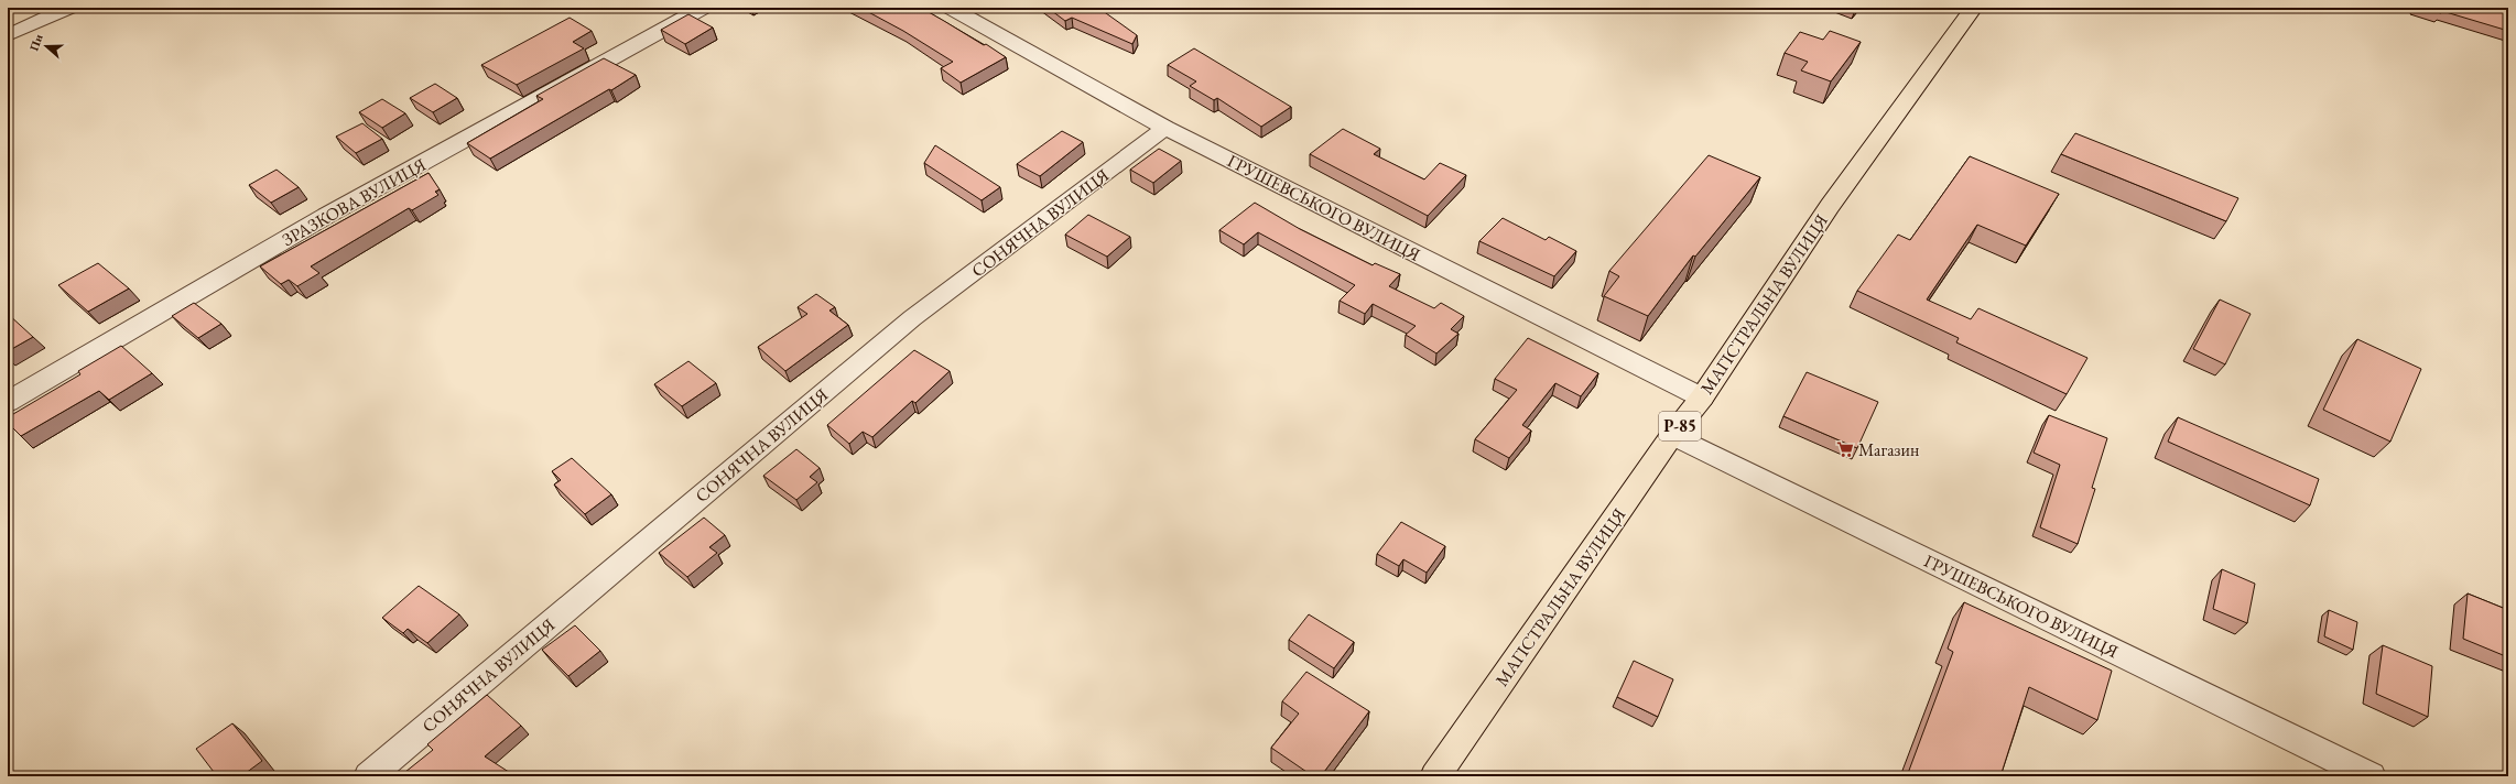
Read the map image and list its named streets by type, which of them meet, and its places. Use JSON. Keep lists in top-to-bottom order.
{
  "streets": {
    "main road": ["МАГІСТРАЛЬНА ВУЛИЦЯ", "Р-85"],
    "street": ["ЗРАЗКОВА ВУЛИЦЯ", "ГРУШЕВСЬКОГО ВУЛИЦЯ", "СОНЯЧНА ВУЛИЦЯ"]
  },
  "crossings": [
    ["ГРУШЕВСЬКОГО ВУЛИЦЯ", "СОНЯЧНА ВУЛИЦЯ"],
    ["ГРУШЕВСЬКОГО ВУЛИЦЯ", "МАГІСТРАЛЬНА ВУЛИЦЯ"]
  ],
  "places": {
    "supermarket": ["Магазин"]
  },
  "north": "left"
}
